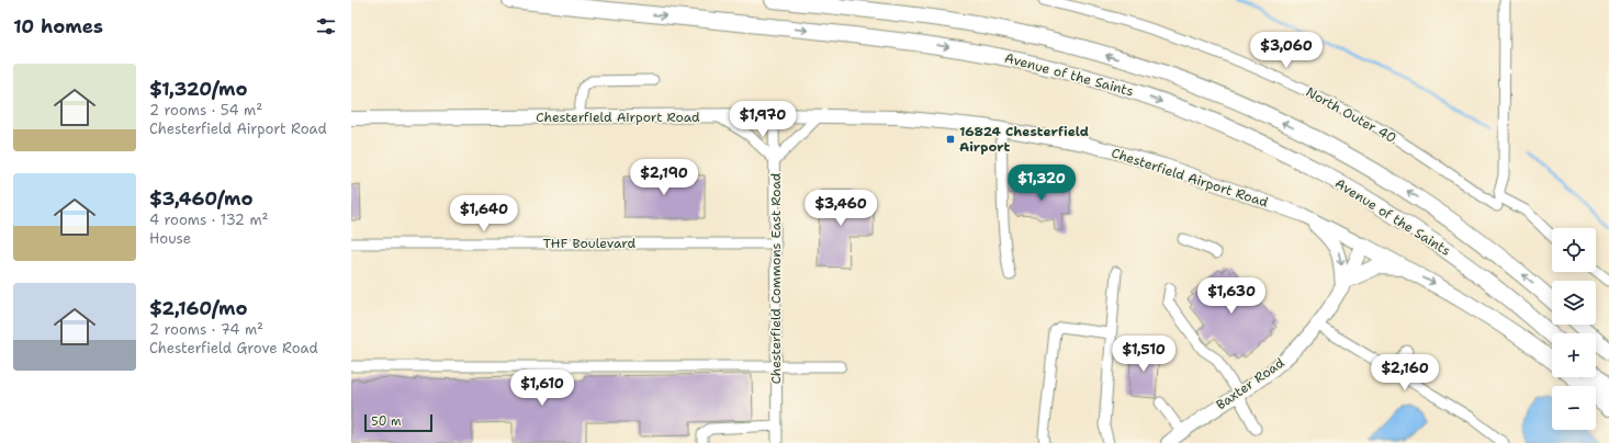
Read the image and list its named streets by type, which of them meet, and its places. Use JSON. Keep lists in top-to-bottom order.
{
  "streets": {
    "highway": ["Avenue of the Saints"],
    "main road": ["Chesterfield Airport Road", "Baxter Road"],
    "street": ["North Outer 40", "THF Boulevard", "Chesterfield Commons East Road"]
  },
  "crossings": [
    ["Chesterfield Airport Road", "Chesterfield Commons East Road"],
    ["Chesterfield Airport Road", "Baxter Road"],
    ["THF Boulevard", "Chesterfield Commons East Road"]
  ],
  "places": {
    "transit": ["16824 Chesterfield Airport"]
  },
  "scale_bar": "50 m",
  "page": {
    "heading": "10 homes",
    "price": [
      "$3,060",
      "$1,970",
      "$2,190",
      "$1,320",
      "$3,460",
      "$1,640",
      "$1,630",
      "$1,510",
      "$2,160",
      "$1,610"
    ],
    "list": [
      {
        "name": "$1,320/mo",
        "note": "2 rooms · 54 m² · Chesterfield Airport Road"
      },
      {
        "name": "$3,460/mo",
        "note": "4 rooms · 132 m² · House"
      },
      {
        "name": "$2,160/mo",
        "note": "2 rooms · 74 m² · Chesterfield Grove Road"
      }
    ],
    "map_buttons": ["+", "−"],
    "scale": "50 m"
  }
}
